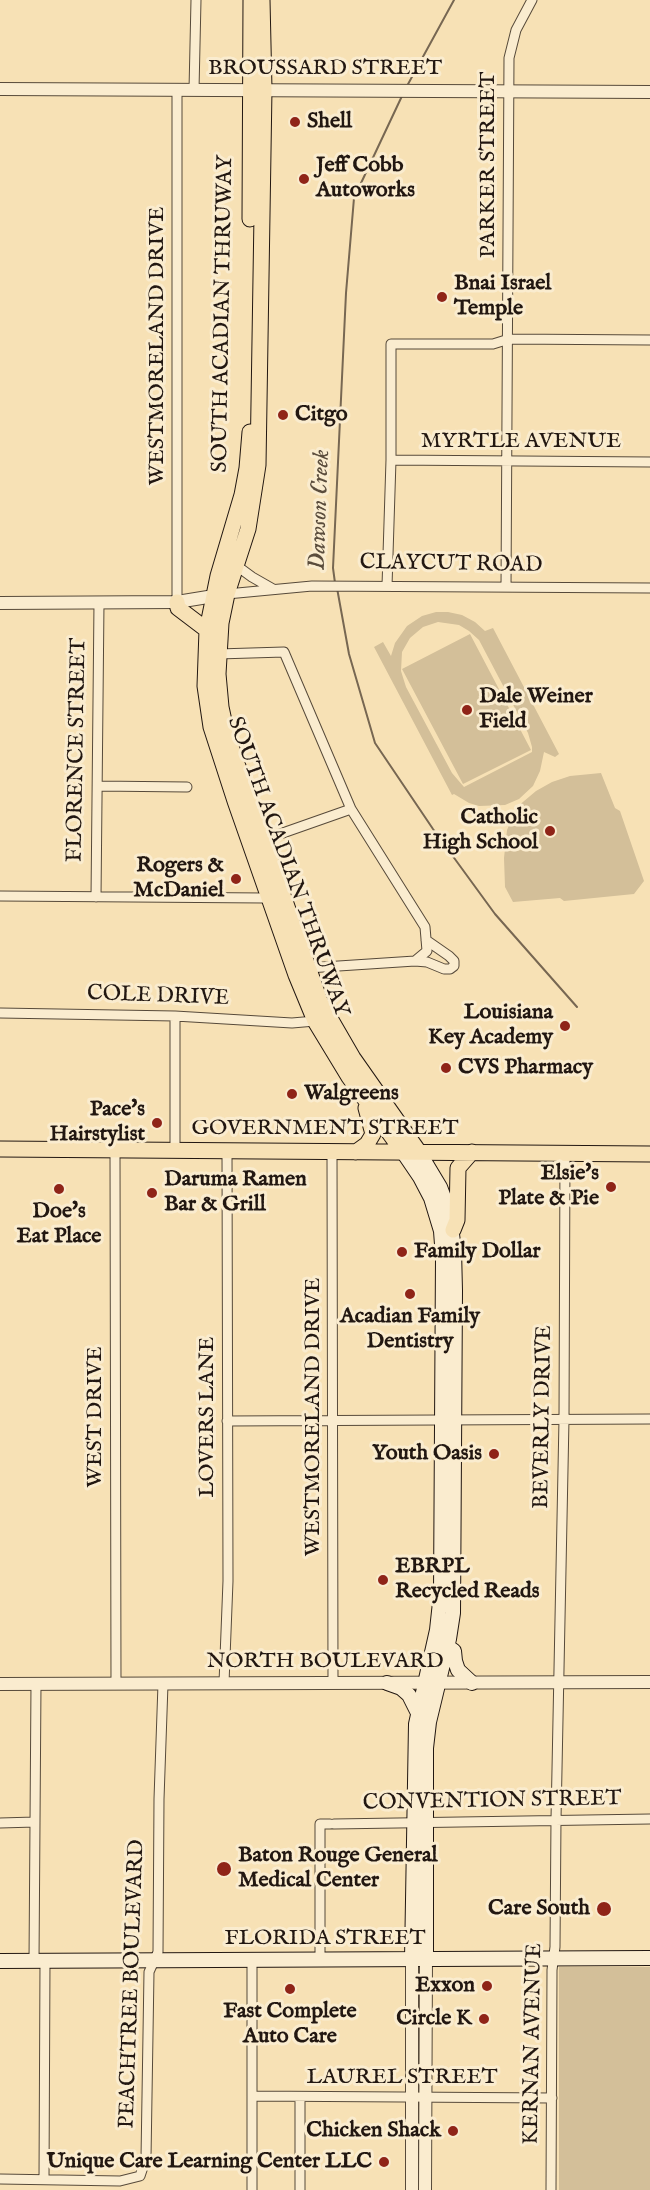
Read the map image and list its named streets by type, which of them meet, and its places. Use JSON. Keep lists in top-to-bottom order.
{
  "streets": {
    "main road": ["SOUTH ACADIAN THRUWAY", "GOVERNMENT STREET", "FLORIDA STREET"],
    "street": [
      "BROUSSARD STREET",
      "PARKER STREET",
      "WESTMORELAND DRIVE",
      "MYRTLE AVENUE",
      "CLAYCUT ROAD",
      "FLORENCE STREET",
      "COLE DRIVE",
      "WEST DRIVE",
      "LOVERS LANE",
      "BEVERLY DRIVE",
      "NORTH BOULEVARD",
      "CONVENTION STREET",
      "PEACHTREE BOULEVARD",
      "KERNAN AVENUE",
      "LAUREL STREET"
    ]
  },
  "crossings": [
    ["BROUSSARD STREET", "PARKER STREET"],
    ["BROUSSARD STREET", "SOUTH ACADIAN THRUWAY"],
    ["BROUSSARD STREET", "WESTMORELAND DRIVE"],
    ["PARKER STREET", "MYRTLE AVENUE"],
    ["PARKER STREET", "CLAYCUT ROAD"],
    ["SOUTH ACADIAN THRUWAY", "CLAYCUT ROAD"],
    ["SOUTH ACADIAN THRUWAY", "COLE DRIVE"],
    ["SOUTH ACADIAN THRUWAY", "GOVERNMENT STREET"],
    ["SOUTH ACADIAN THRUWAY", "NORTH BOULEVARD"],
    ["SOUTH ACADIAN THRUWAY", "CONVENTION STREET"],
    ["WESTMORELAND DRIVE", "CLAYCUT ROAD"],
    ["WESTMORELAND DRIVE", "GOVERNMENT STREET"],
    ["WESTMORELAND DRIVE", "NORTH BOULEVARD"],
    ["CLAYCUT ROAD", "FLORENCE STREET"],
    ["GOVERNMENT STREET", "WEST DRIVE"],
    ["GOVERNMENT STREET", "LOVERS LANE"],
    ["GOVERNMENT STREET", "BEVERLY DRIVE"],
    ["WEST DRIVE", "NORTH BOULEVARD"],
    ["LOVERS LANE", "NORTH BOULEVARD"],
    ["BEVERLY DRIVE", "NORTH BOULEVARD"],
    ["BEVERLY DRIVE", "KERNAN AVENUE"],
    ["NORTH BOULEVARD", "PEACHTREE BOULEVARD"],
    ["NORTH BOULEVARD", "KERNAN AVENUE"],
    ["CONVENTION STREET", "FLORIDA STREET"],
    ["CONVENTION STREET", "KERNAN AVENUE"],
    ["FLORIDA STREET", "PEACHTREE BOULEVARD"],
    ["FLORIDA STREET", "KERNAN AVENUE"],
    ["KERNAN AVENUE", "LAUREL STREET"]
  ],
  "water": ["Dawson Creek"],
  "places": [
    "Shell",
    "Jeff Cobb Autoworks",
    "Bnai Israel Temple",
    "Citgo",
    "Dale Weiner Field",
    "Catholic High School",
    "Rogers & McDaniel",
    "Louisiana Key Academy",
    "CVS Pharmacy",
    "Walgreens",
    "Pace's Hairstylist",
    "Elsie's Plate & Pie",
    "Doe's Eat Place",
    "Daruma Ramen Bar & Grill",
    "Family Dollar",
    "Acadian Family Dentistry",
    "Youth Oasis",
    "EBRPL Recycled Reads",
    "Baton Rouge General Medical Center",
    "Care South",
    "Exxon",
    "Fast Complete Auto Care",
    "Circle K",
    "Chicken Shack",
    "Unique Care Learning Center LLC"
  ]
}
